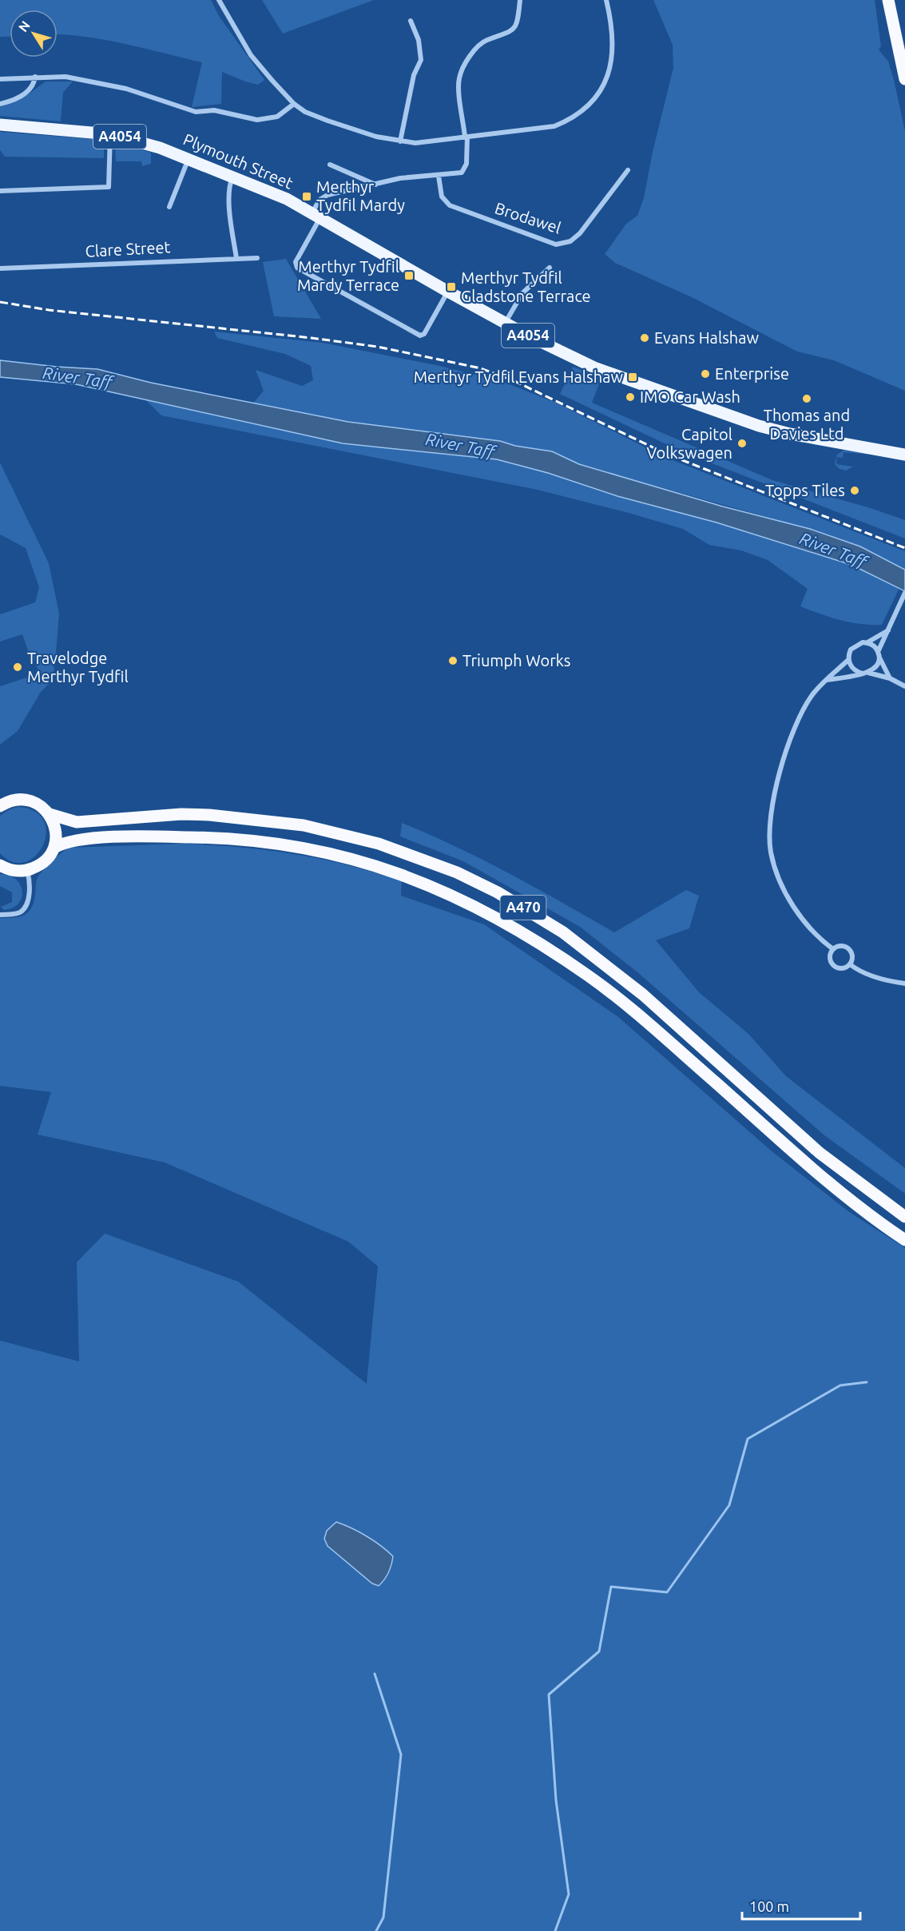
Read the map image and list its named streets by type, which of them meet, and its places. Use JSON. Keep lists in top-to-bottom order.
{
  "streets": {
    "highway": ["A470"],
    "main road": ["A4054", "Plymouth Street"],
    "street": ["Brodawel", "Clare Street"]
  },
  "water": ["River Taff"],
  "places": {
    "transit": [
      "Merthyr Tydfil Mardy",
      "Merthyr Tydfil Mardy Terrace",
      "Merthyr Tydfil Gladstone Terrace",
      "Merthyr Tydfil Evans Halshaw"
    ],
    "other": [
      "Evans Halshaw",
      "Enterprise",
      "IMO Car Wash",
      "Thomas and Davies Ltd",
      "Capitol Volkswagen",
      "Topps Tiles",
      "Triumph Works",
      "Travelodge Merthyr Tydfil"
    ]
  },
  "scale_bar": "100 m",
  "north": "top left"
}
